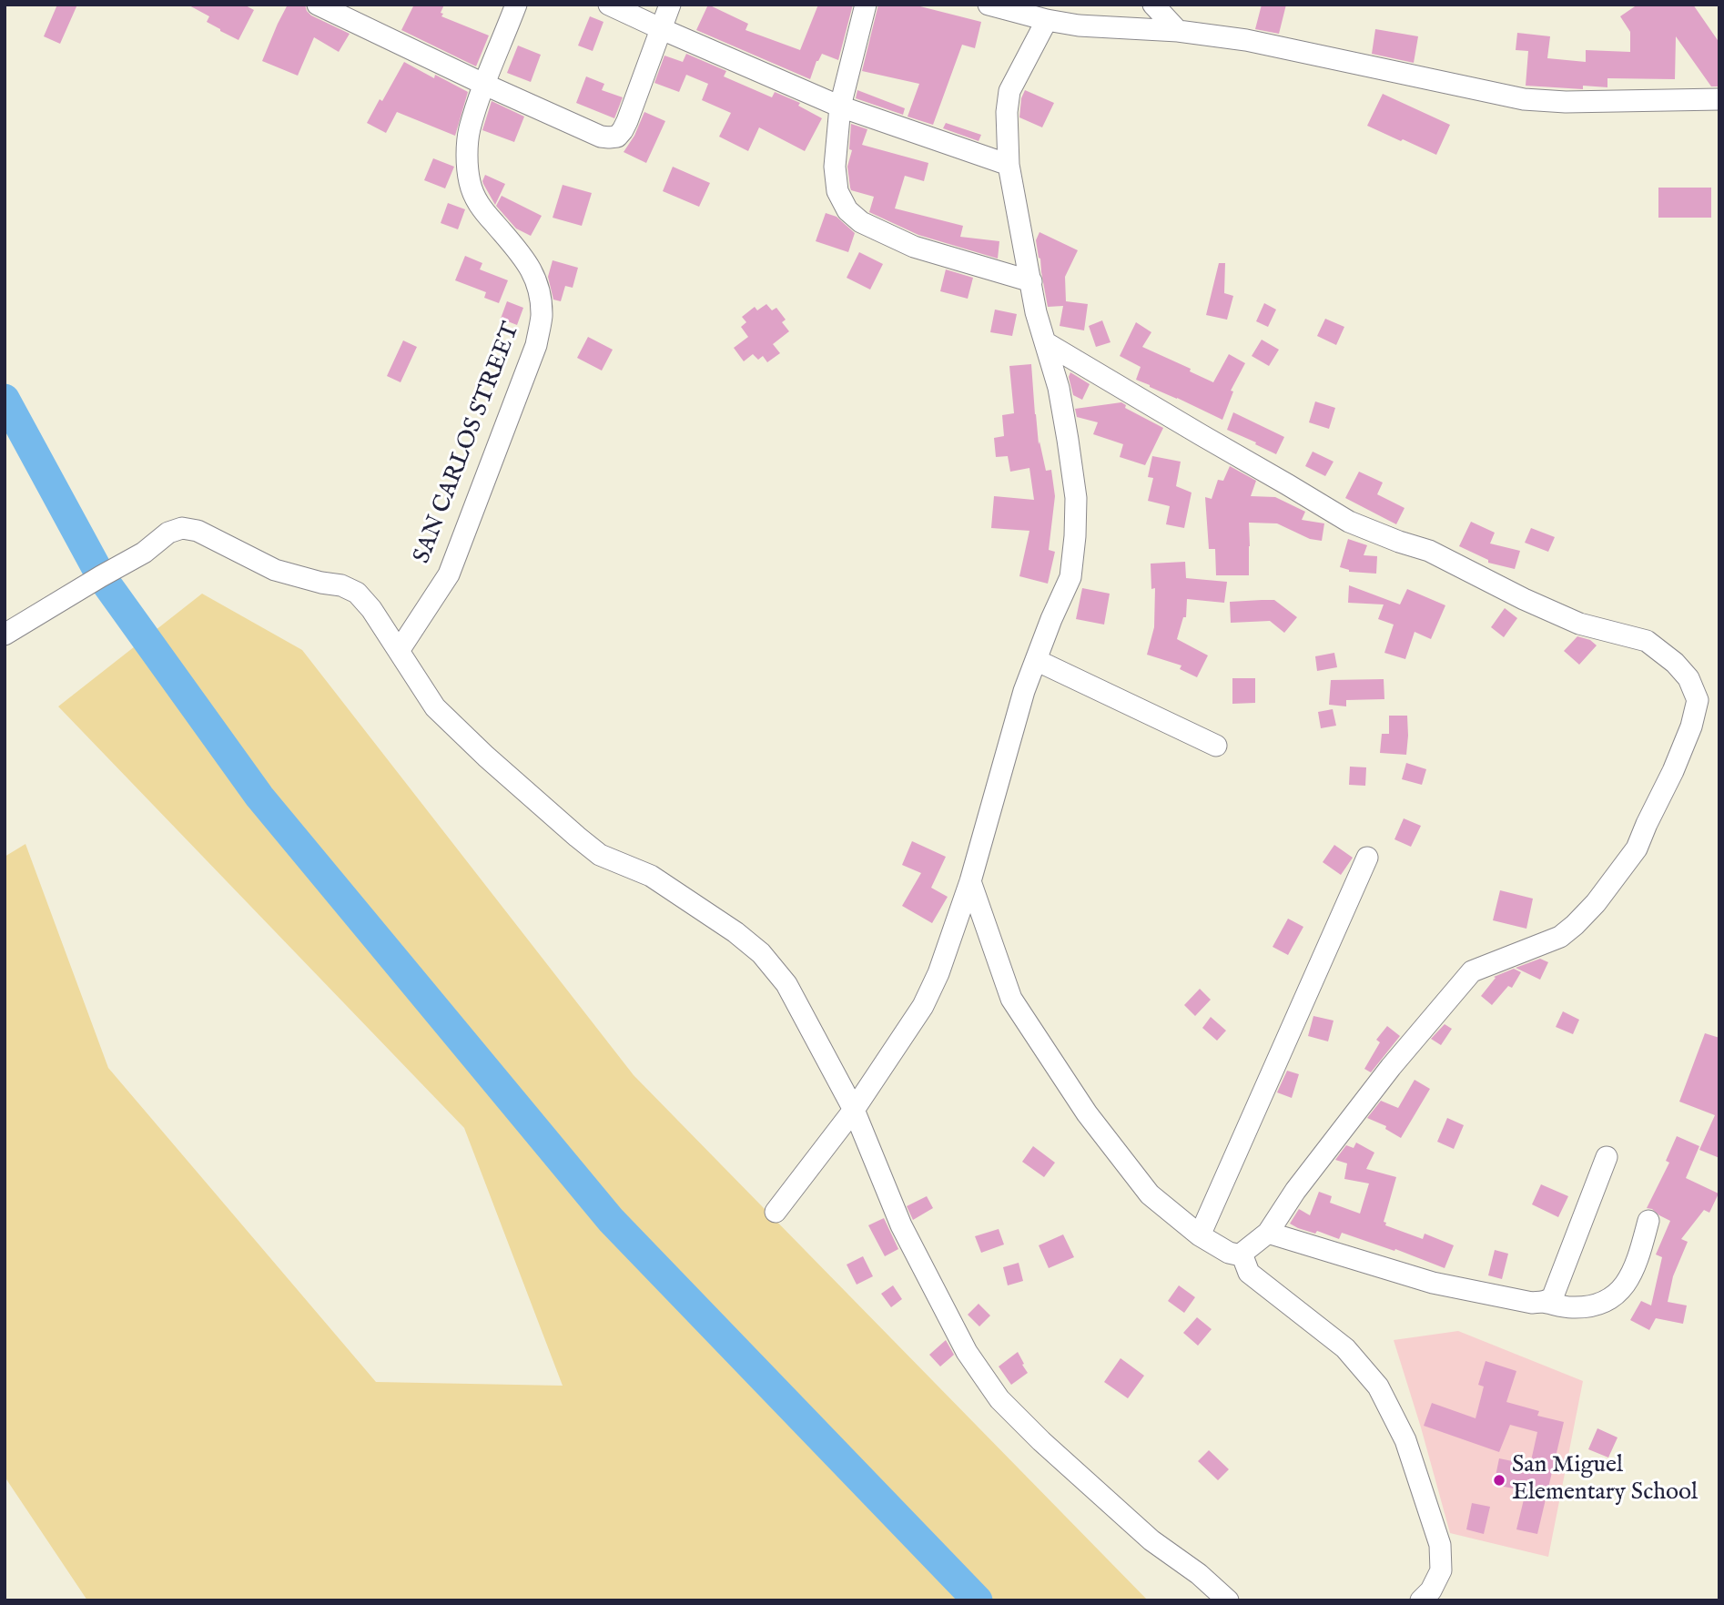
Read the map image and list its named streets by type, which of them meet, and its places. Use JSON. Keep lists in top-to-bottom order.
{
  "streets": {
    "street": ["SAN CARLOS STREET"]
  },
  "places": ["San Miguel Elementary School"]
}
